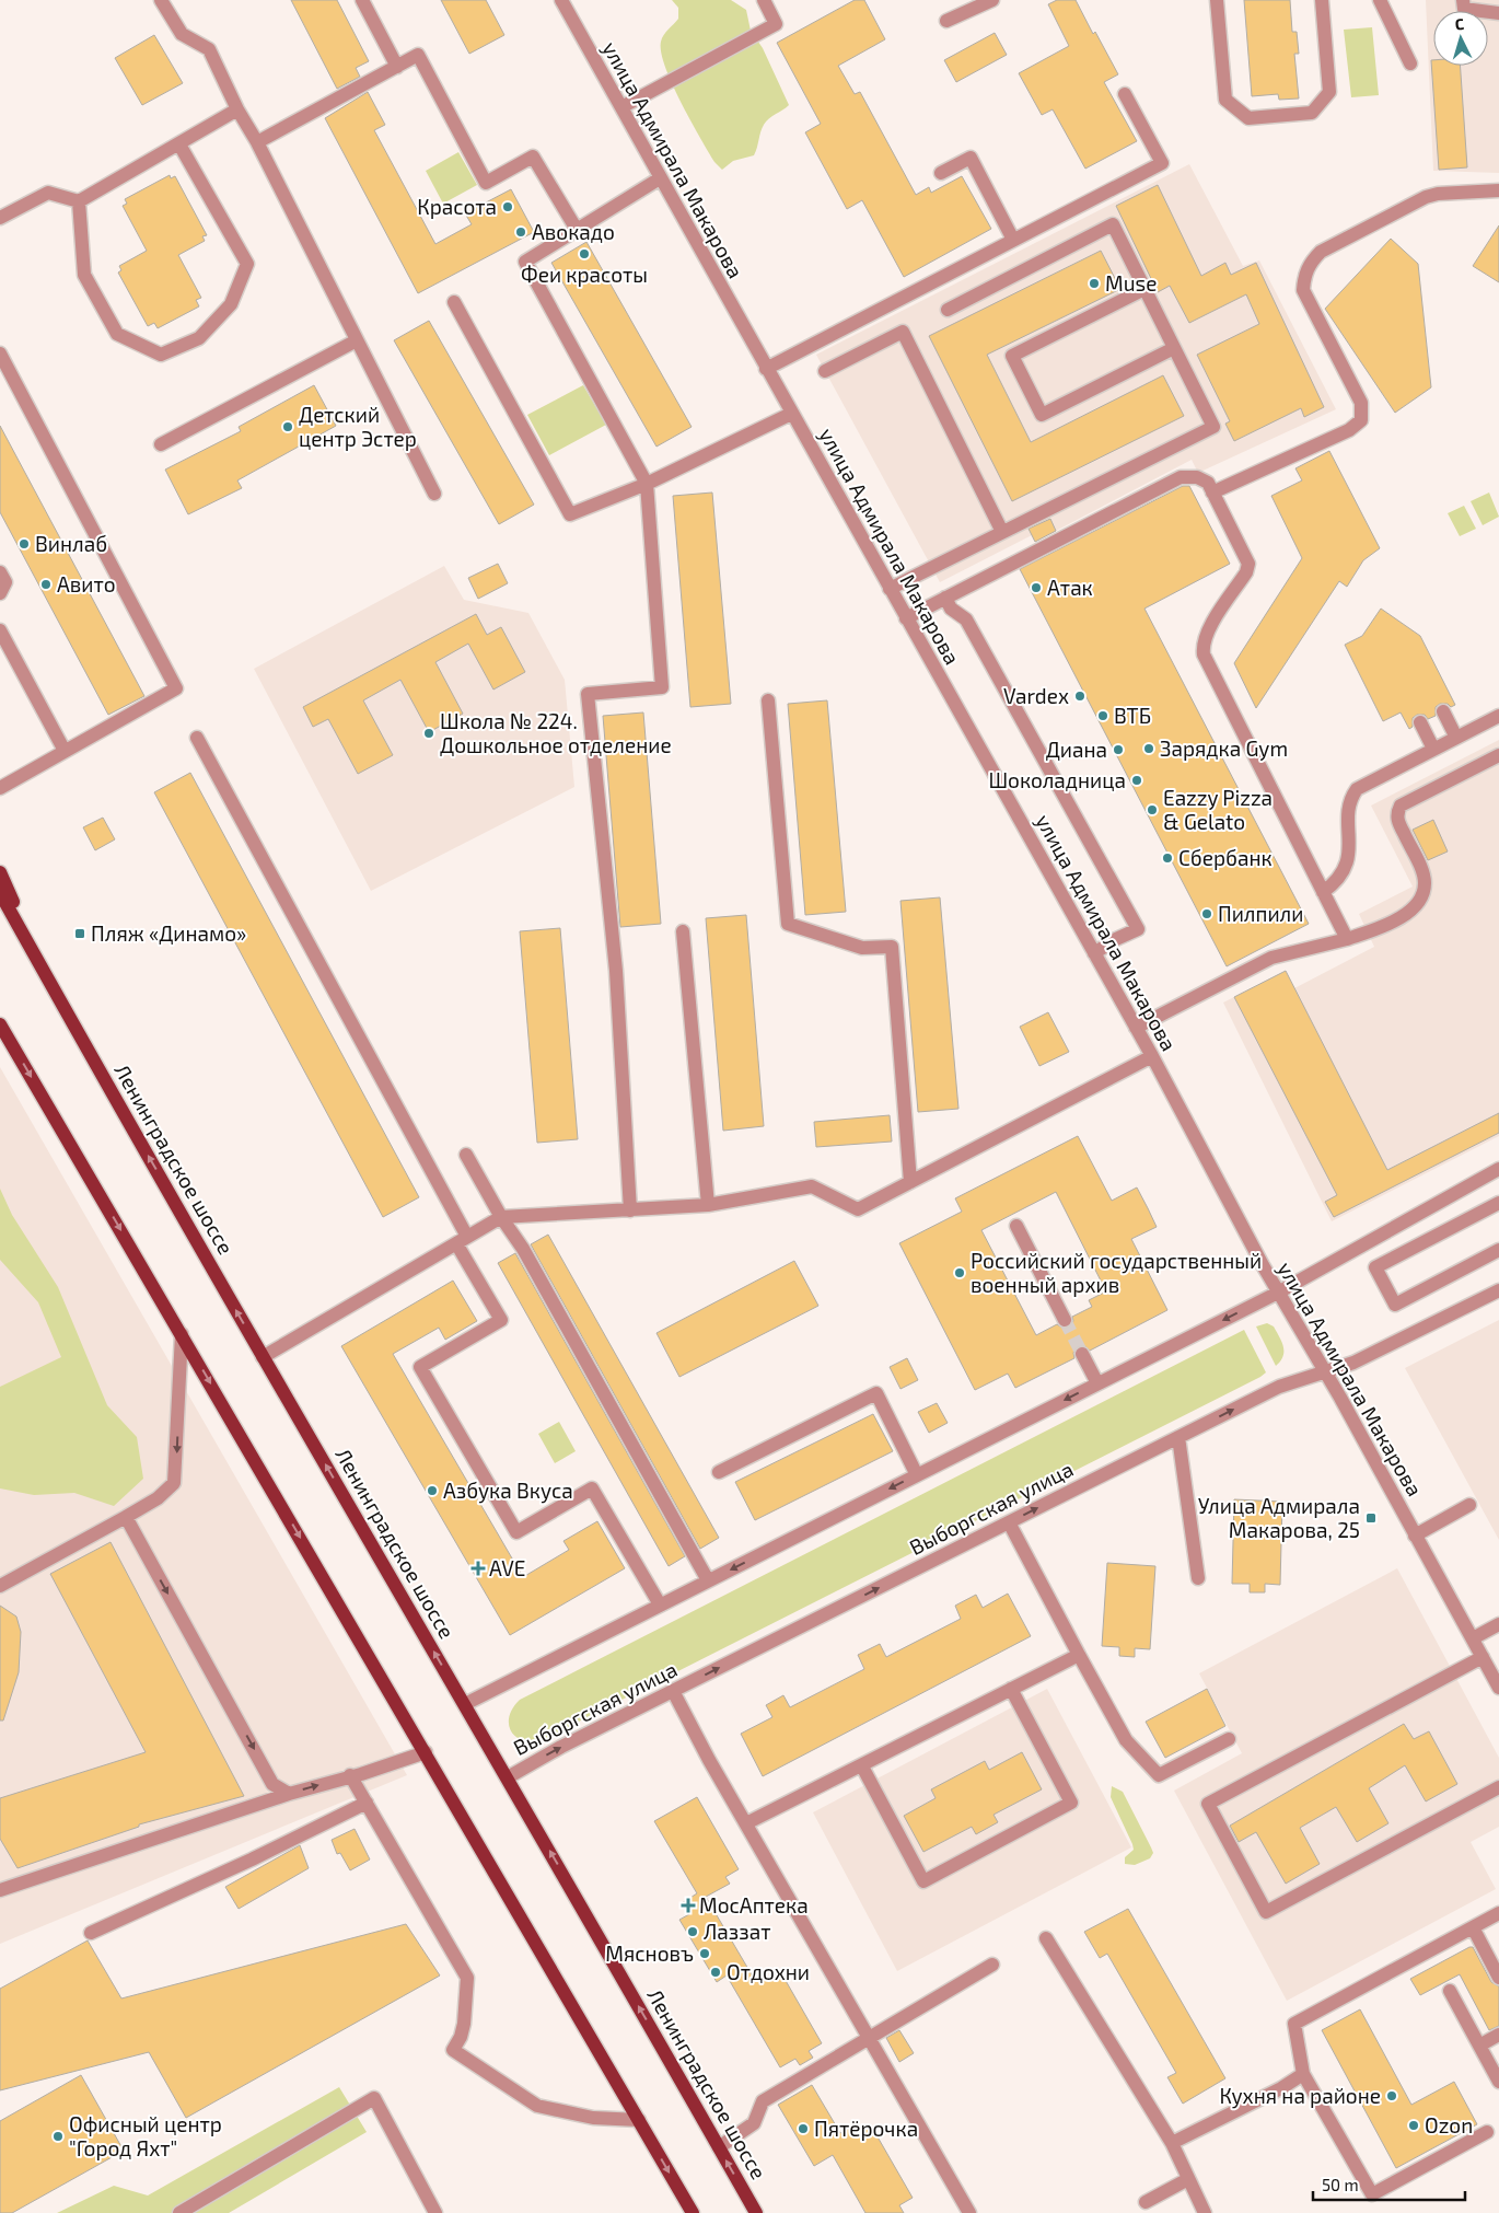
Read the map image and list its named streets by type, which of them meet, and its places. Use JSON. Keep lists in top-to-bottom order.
{
  "streets": {
    "main road": ["Ленинградское шоссе"],
    "street": ["улица Адмирала Макарова", "Выборгская улица"]
  },
  "crossings": [
    ["улица Адмирала Макарова", "Выборгская улица"],
    ["Ленинградское шоссе", "Выборгская улица"]
  ],
  "places": {
    "other": [
      "Красота",
      "Авокадо",
      "Феи красоты",
      "Muse",
      "Детский центр Эстер",
      "Винлаб",
      "Авито",
      "Атак",
      "Vardex",
      "ВТБ",
      "Школа № 224. Дошкольное отделение",
      "Зарядка Gym",
      "Диана",
      "Шоколадница",
      "Eazzy Pizza & Gelato",
      "Сбербанк",
      "Пилпили",
      "Российский государственный военный архив",
      "Азбука Вкуса",
      "Лаззат",
      "Мясновъ",
      "Отдохни",
      "Кухня на районе",
      "Ozon",
      "Пятёрочка",
      "Офисный центр \"Город Яхт\""
    ],
    "transit": ["Пляж «Динамо»", "Улица Адмирала Макарова, 25"],
    "health": ["AVE", "МосАптека"]
  },
  "scale_bar": "50 m",
  "north": "top"
}
